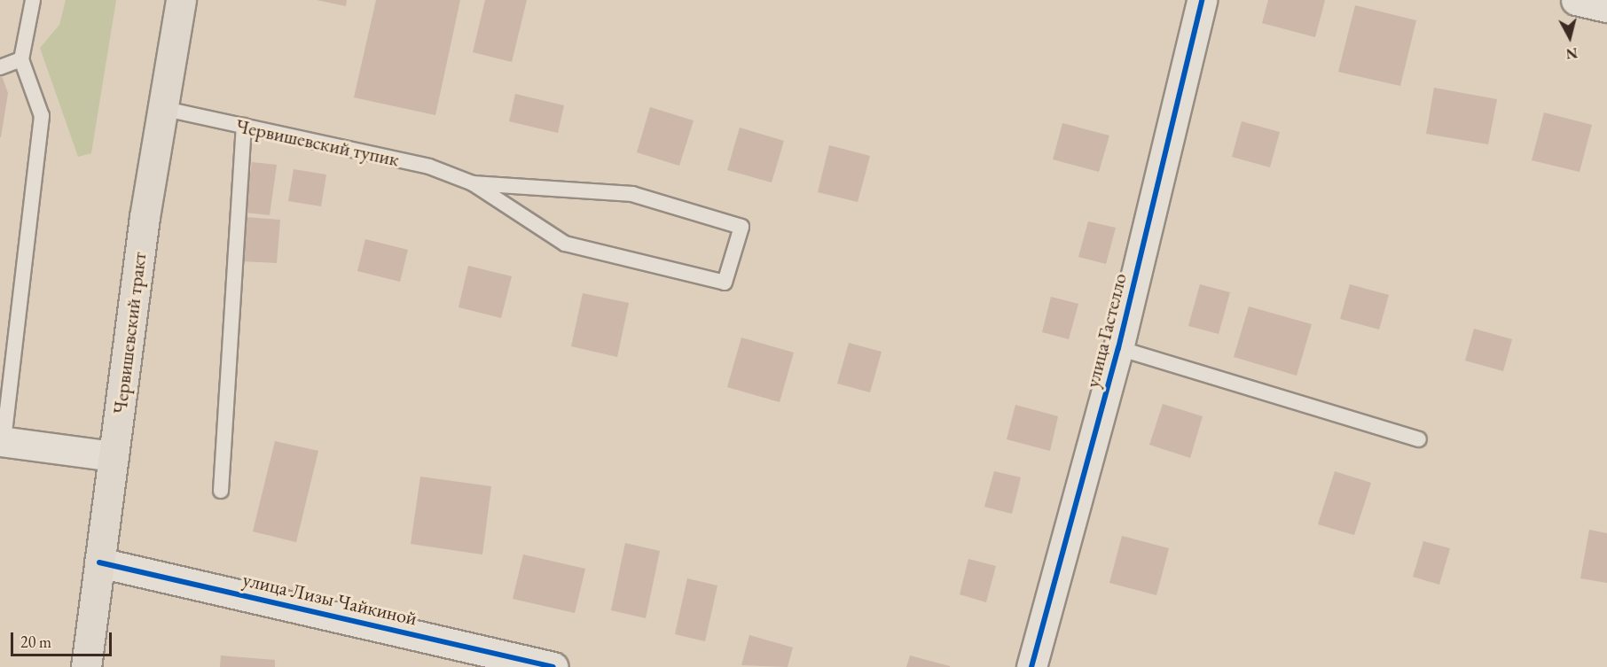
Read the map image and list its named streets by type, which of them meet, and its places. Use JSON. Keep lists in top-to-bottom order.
{
  "streets": {
    "main road": ["Червишевский тракт"],
    "street": ["улица Гастелло", "улица Лизы Чайкиной"],
    "lane": ["Червишевский тупик"]
  },
  "crossings": [
    ["Червишевский тупик", "Червишевский тракт"],
    ["Червишевский тракт", "улица Лизы Чайкиной"]
  ],
  "scale_bar": "20 m",
  "north": "bottom"
}
